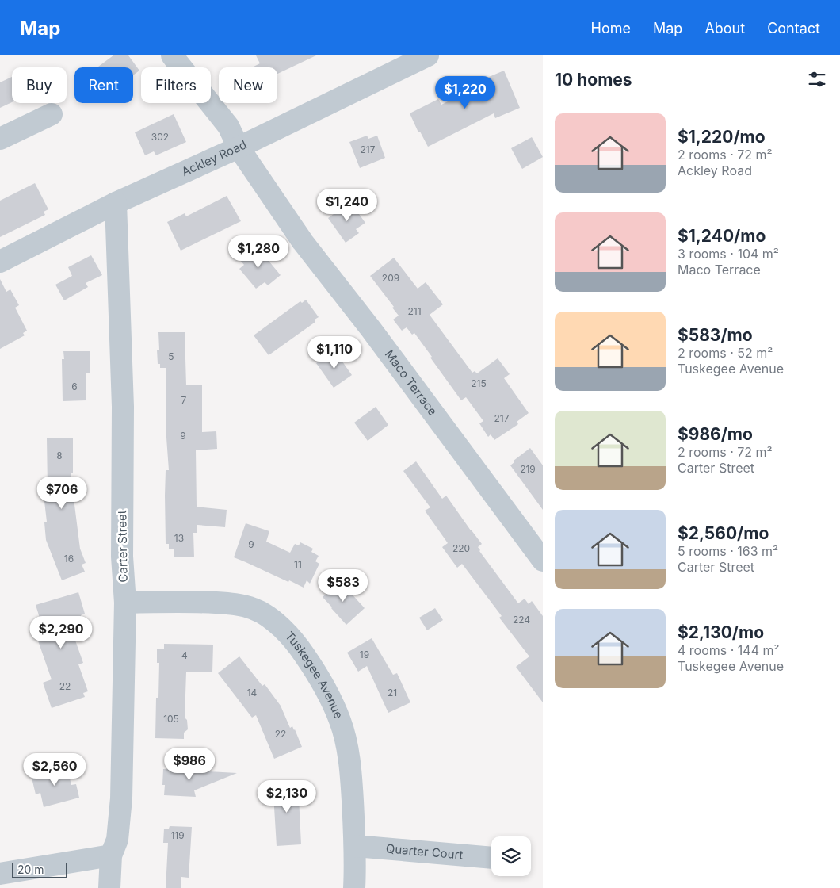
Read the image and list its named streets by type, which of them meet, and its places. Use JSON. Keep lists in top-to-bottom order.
{
  "streets": {
    "street": [
      "Ackley Road",
      "Maco Terrace",
      "Carter Street",
      "Tuskegee Avenue",
      "Quarter Court"
    ]
  },
  "crossings": [
    ["Ackley Road", "Maco Terrace"],
    ["Ackley Road", "Carter Street"],
    ["Carter Street", "Tuskegee Avenue"],
    ["Tuskegee Avenue", "Quarter Court"]
  ],
  "house_numbers": [
    "302",
    "217",
    "209",
    "211",
    "5",
    "215",
    "6",
    "7",
    "217",
    "9",
    "8",
    "219",
    "13",
    "9",
    "220",
    "16",
    "11",
    "224",
    "19",
    "4",
    "22",
    "14",
    "21",
    "105",
    "22",
    "119"
  ],
  "scale_bar": "20 m",
  "page": {
    "header": "Map",
    "nav": [
      "Home",
      "Map",
      "About",
      "Contact"
    ],
    "heading": "10 homes",
    "chip": [
      "Buy",
      "Rent",
      "Filters",
      "New"
    ],
    "price": [
      "$1,220",
      "$1,240",
      "$1,280",
      "$1,110",
      "$706",
      "$583",
      "$2,290",
      "$986",
      "$2,560",
      "$2,130"
    ],
    "list": [
      {
        "name": "$1,220/mo",
        "note": "2 rooms · 72 m² · Ackley Road"
      },
      {
        "name": "$1,240/mo",
        "note": "3 rooms · 104 m² · Maco Terrace"
      },
      {
        "name": "$583/mo",
        "note": "2 rooms · 52 m² · Tuskegee Avenue"
      },
      {
        "name": "$986/mo",
        "note": "2 rooms · 72 m² · Carter Street"
      },
      {
        "name": "$2,560/mo",
        "note": "5 rooms · 163 m² · Carter Street"
      },
      {
        "name": "$2,130/mo",
        "note": "4 rooms · 144 m² · Tuskegee Avenue"
      }
    ],
    "scale": "20 m"
  }
}
